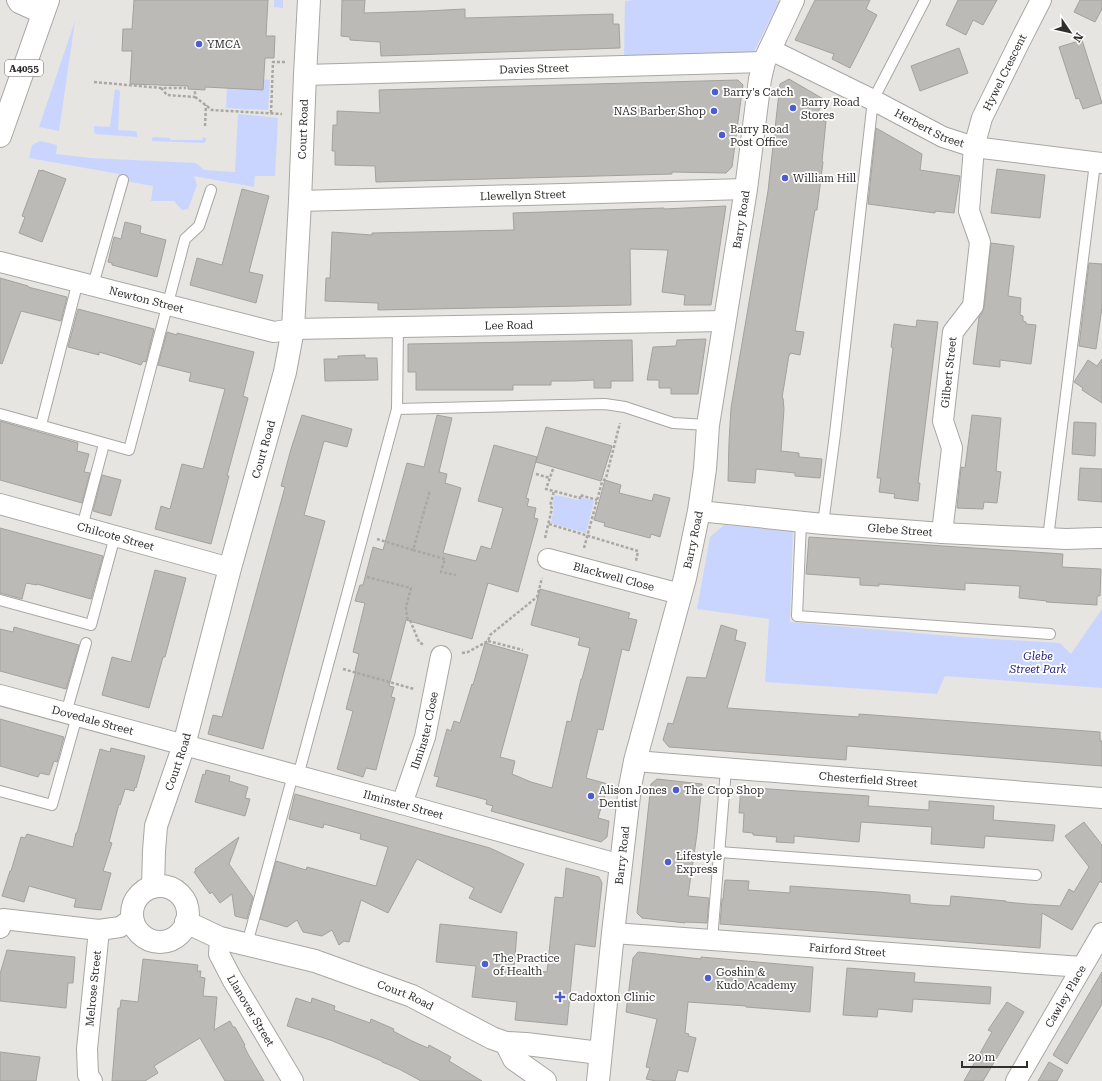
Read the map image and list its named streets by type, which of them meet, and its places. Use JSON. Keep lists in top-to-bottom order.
{
  "streets": {
    "street": [
      "A4055",
      "Davies Street",
      "Hywel Crescent",
      "Herbert Street",
      "Court Road",
      "Llewellyn Street",
      "Barry Road",
      "Newton Street",
      "Lee Road",
      "Gilbert Street",
      "Glebe Street",
      "Chilcote Street",
      "Blackwell Close",
      "Dovedale Street",
      "Ilminster Close",
      "Chesterfield Street",
      "Ilminster Street",
      "Fairford Street",
      "Melrose Street",
      "Cawley Place",
      "Llanover Street"
    ]
  },
  "crossings": [
    ["Davies Street", "Herbert Street"],
    ["Davies Street", "Court Road"],
    ["Davies Street", "Barry Road"],
    ["Hywel Crescent", "Herbert Street"],
    ["Hywel Crescent", "Gilbert Street"],
    ["Herbert Street", "Barry Road"],
    ["Herbert Street", "Gilbert Street"],
    ["Court Road", "Llewellyn Street"],
    ["Court Road", "Barry Road"],
    ["Court Road", "Newton Street"],
    ["Court Road", "Lee Road"],
    ["Court Road", "Chilcote Street"],
    ["Court Road", "Dovedale Street"],
    ["Court Road", "Ilminster Street"],
    ["Court Road", "Llanover Street"],
    ["Llewellyn Street", "Barry Road"],
    ["Barry Road", "Lee Road"],
    ["Barry Road", "Glebe Street"],
    ["Barry Road", "Blackwell Close"],
    ["Barry Road", "Chesterfield Street"],
    ["Barry Road", "Ilminster Street"],
    ["Barry Road", "Fairford Street"],
    ["Newton Street", "Lee Road"],
    ["Gilbert Street", "Glebe Street"],
    ["Dovedale Street", "Ilminster Street"],
    ["Ilminster Close", "Ilminster Street"],
    ["Fairford Street", "Cawley Place"]
  ],
  "parks": ["Glebe Street Park"],
  "places": {
    "other": [
      "YMCA",
      "Barry's Catch",
      "Barry Road Stores",
      "NAS Barber Shop",
      "Barry Road Post Office",
      "William Hill",
      "The Crop Shop",
      "Alison Jones Dentist",
      "Lifestyle Express",
      "The Practice of Health",
      "Goshin & Kudo Academy"
    ],
    "health": ["Cadoxton Clinic"]
  },
  "scale_bar": "20 m",
  "north": "bottom right"
}
